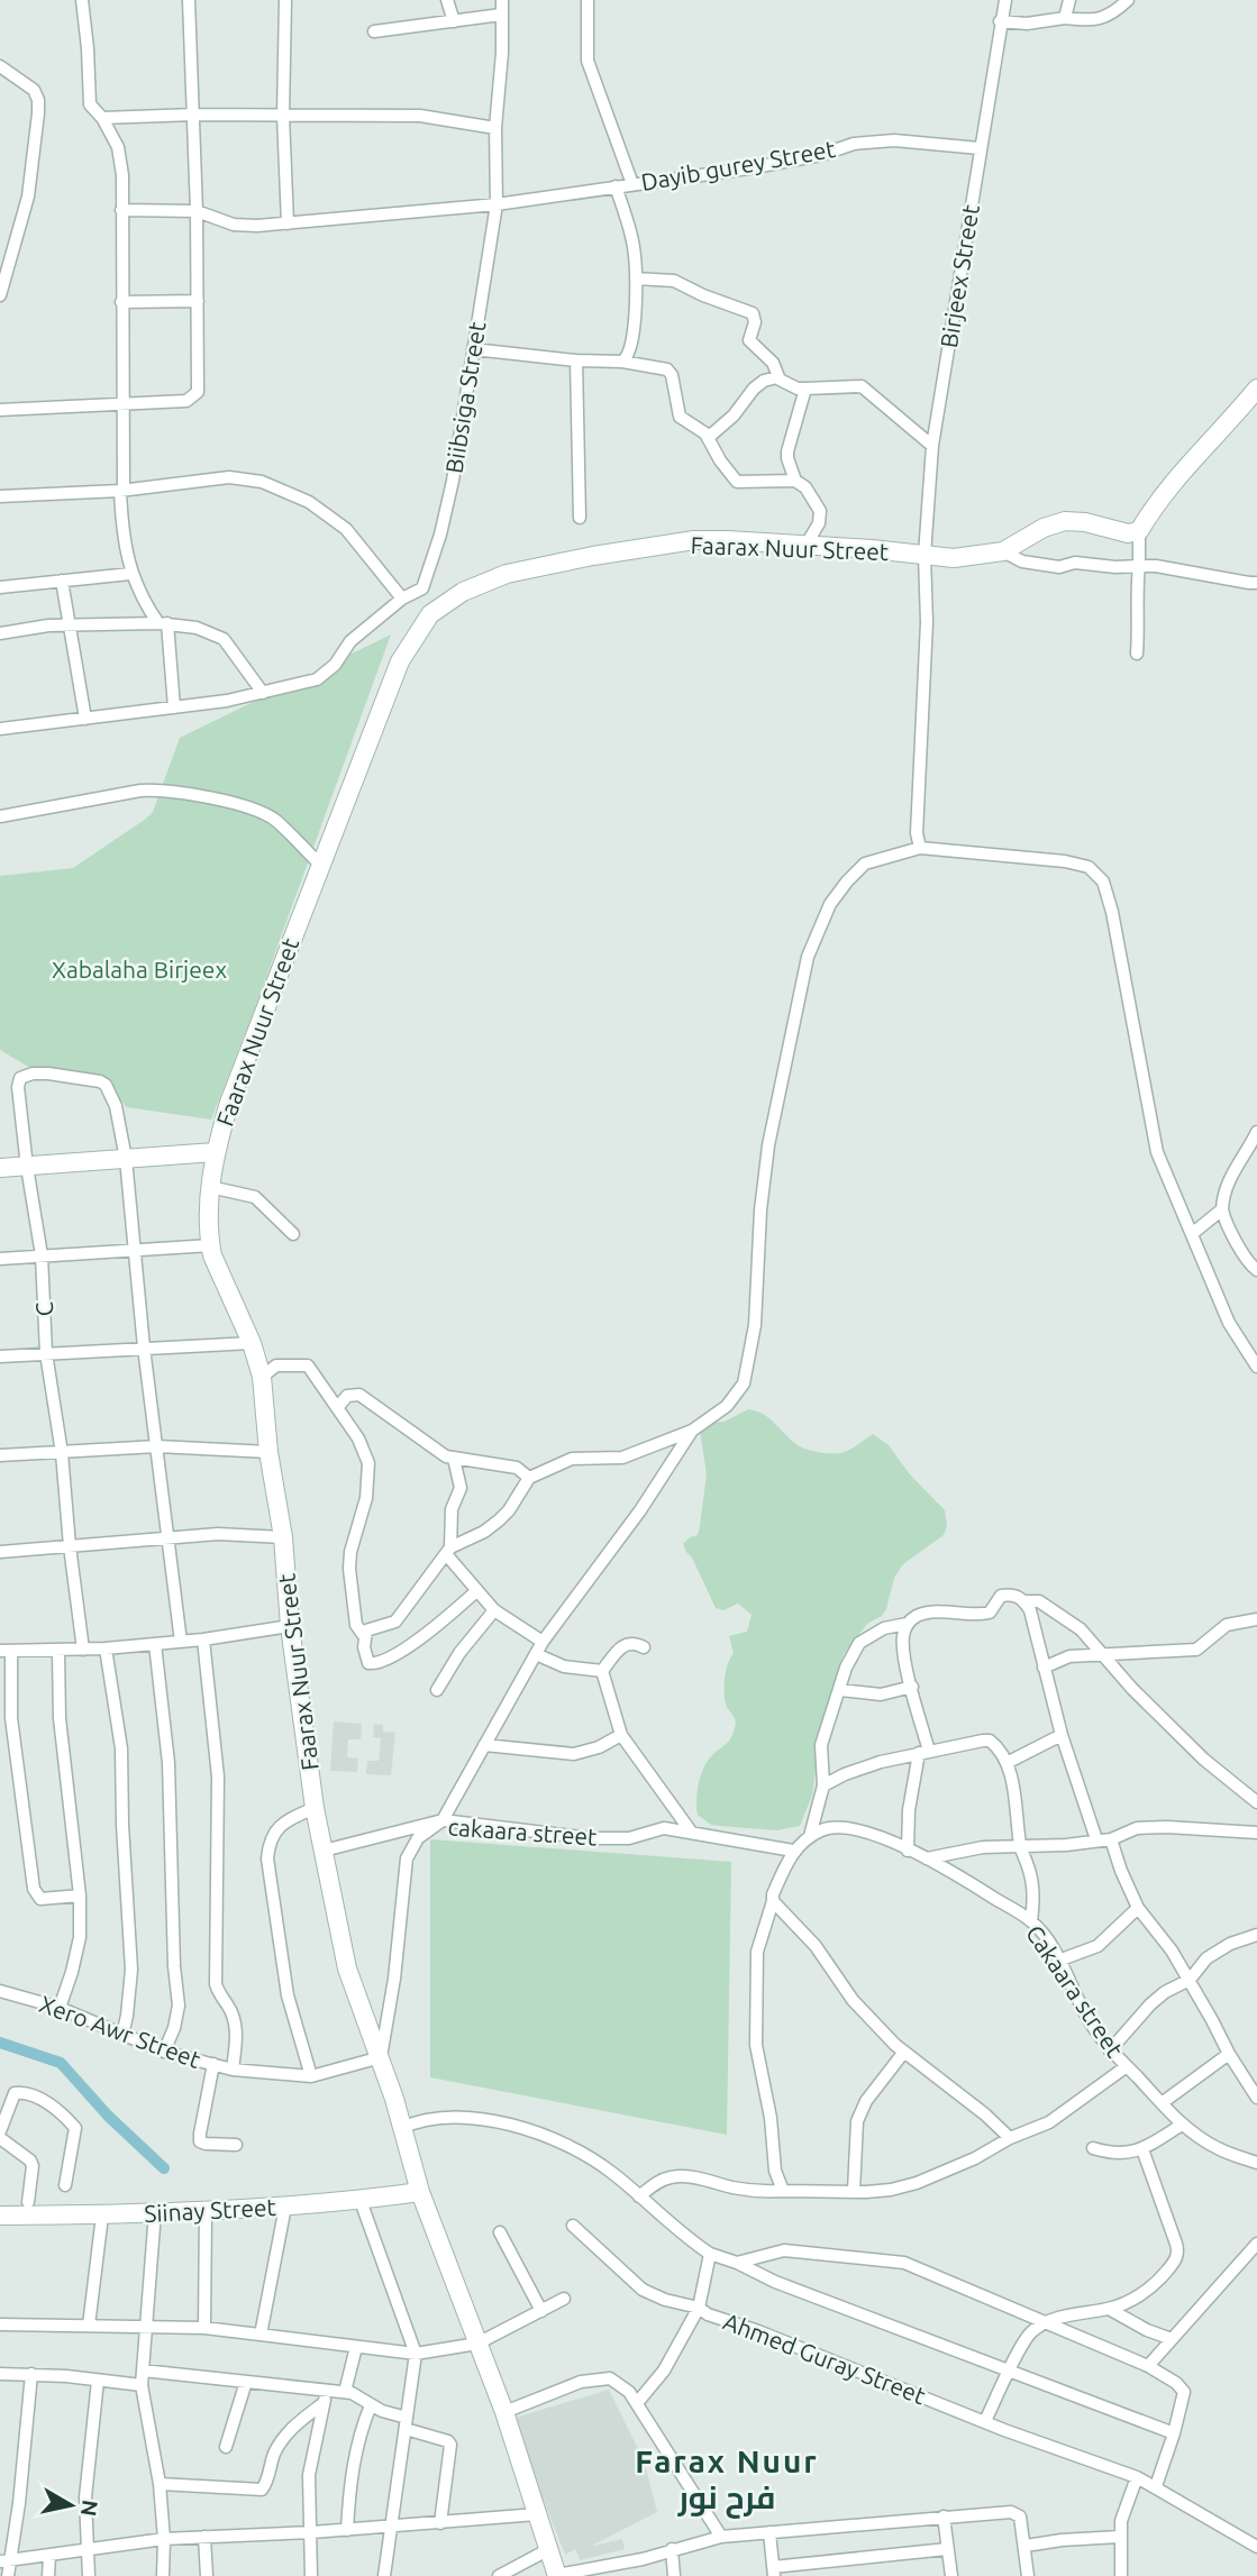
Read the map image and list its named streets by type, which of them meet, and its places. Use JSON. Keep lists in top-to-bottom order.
{
  "streets": {
    "main road": ["Faarax Nuur Street", "Siinay Street"],
    "street": [
      "Dayib gurey Street",
      "Birjeex Street",
      "Biibsiga Street",
      "C",
      "cakaara street",
      "Cakaara street",
      "Xero Awr Street",
      "Ahmed Guray Street"
    ]
  },
  "crossings": [
    ["Dayib gurey Street", "Birjeex Street"],
    ["Dayib gurey Street", "Biibsiga Street"],
    ["Birjeex Street", "Faarax Nuur Street"],
    ["Faarax Nuur Street", "cakaara street"],
    ["Faarax Nuur Street", "Xero Awr Street"],
    ["Faarax Nuur Street", "Siinay Street"],
    ["cakaara street", "Xero Awr Street"]
  ],
  "districts": ["Farax Nuur فرح نور"],
  "parks": ["Xabalaha Birjeex"],
  "north": "right"
}
